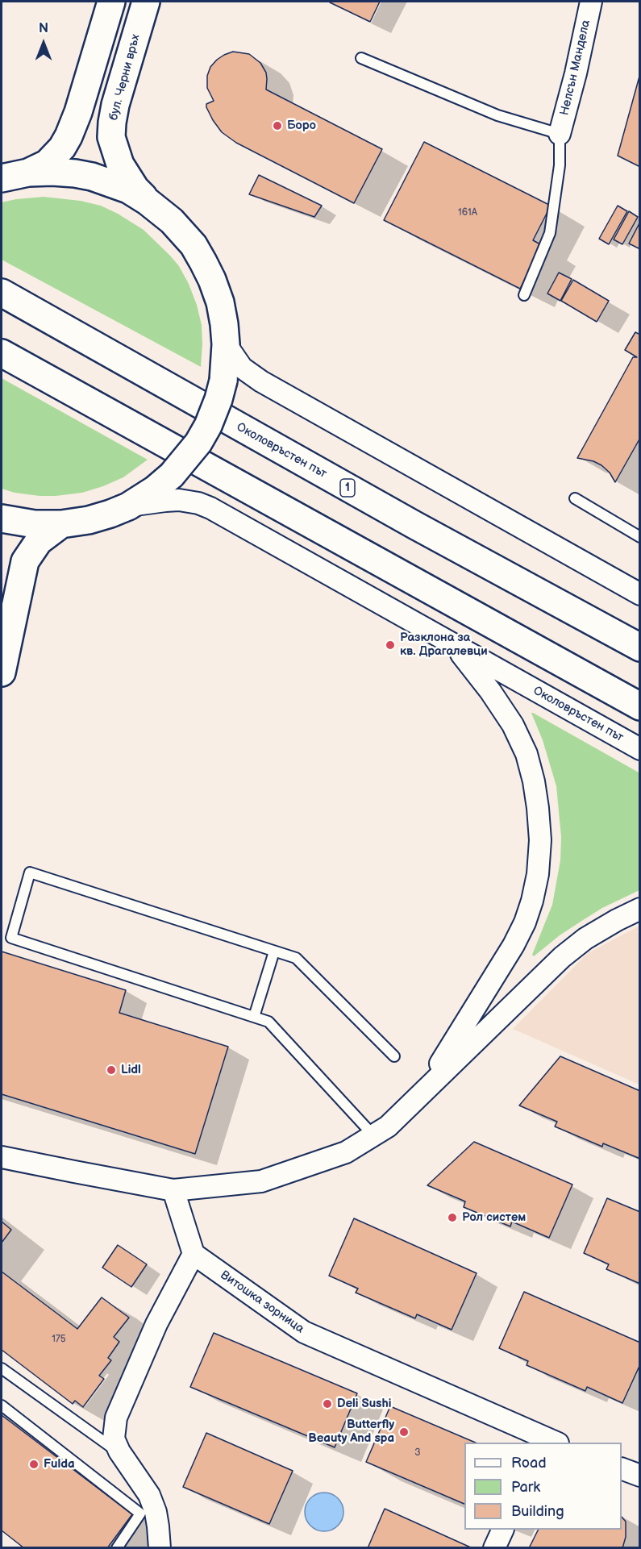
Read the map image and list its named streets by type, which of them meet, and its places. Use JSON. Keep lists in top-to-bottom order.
{
  "streets": {
    "main road": ["бул. Черни връх", "Околовръстен път", "1"],
    "street": ["Нелсън Мандела", "Витошка зорница"]
  },
  "places": [
    "Боро",
    "Разклона за кв. Драгалевци",
    "Lidl",
    "Рол систем",
    "Deli Sushi",
    "Butterfly Beauty And spa",
    "Fulda"
  ],
  "house_numbers": ["161А", "175", "3"],
  "legend": ["Road", "Park", "Building"],
  "north": "top"
}
